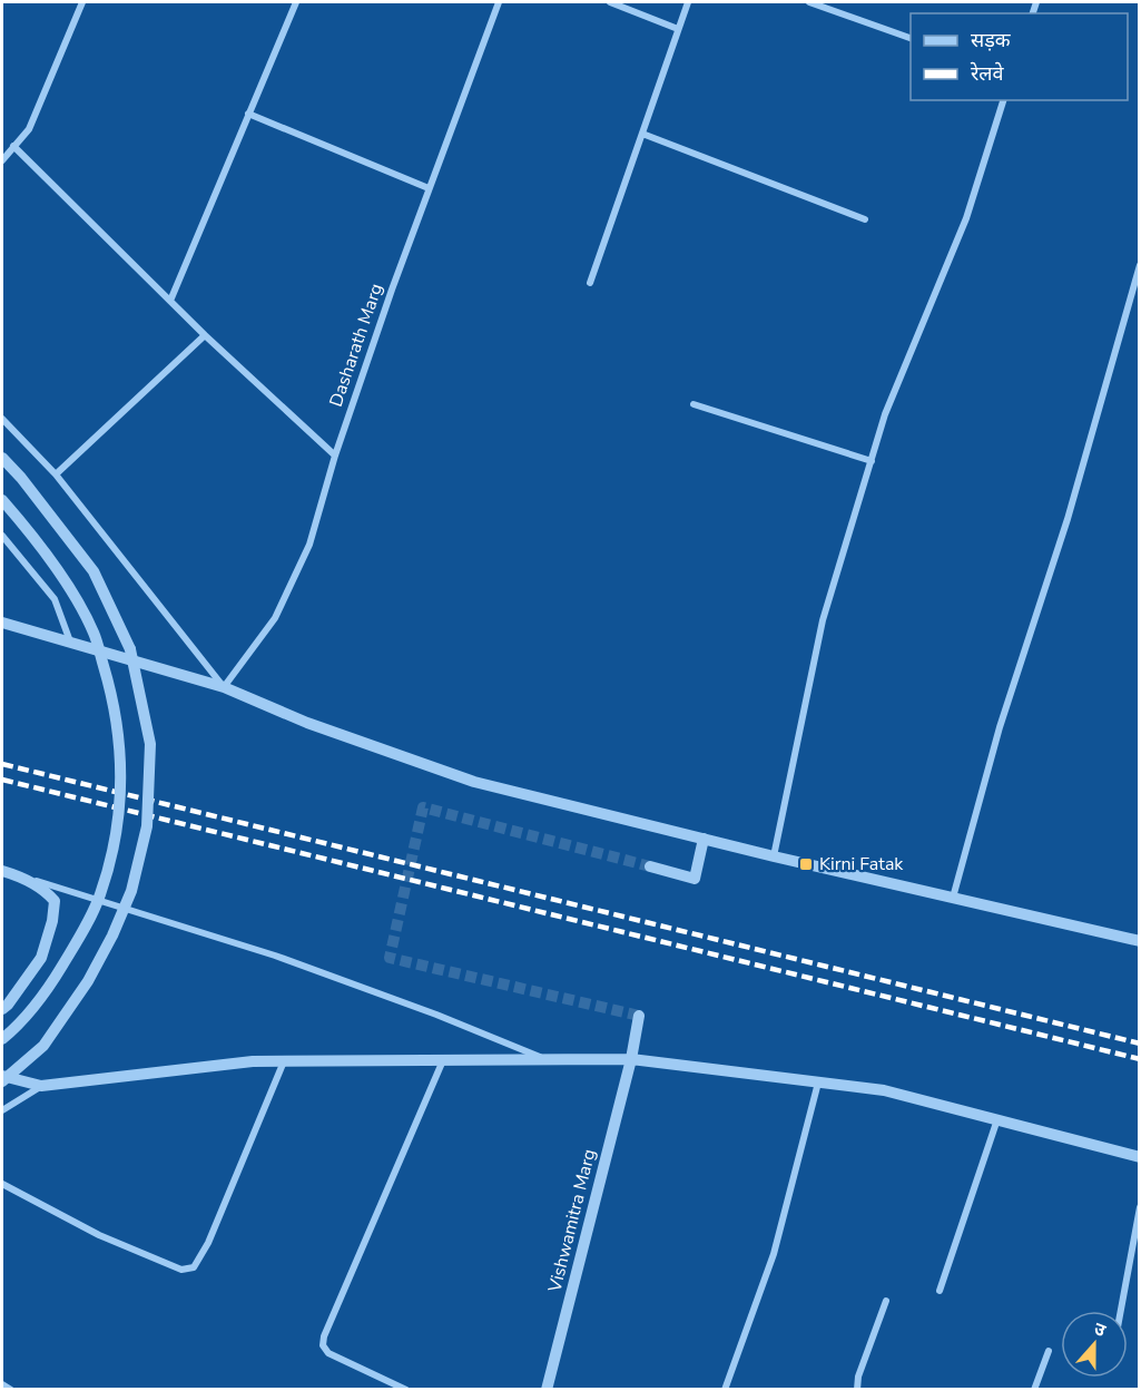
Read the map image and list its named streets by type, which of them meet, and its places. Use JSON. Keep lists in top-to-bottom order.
{
  "streets": {
    "street": ["Dasharath Marg", "Vishwamitra Marg"]
  },
  "places": {
    "transit": ["Kirni Fatak"]
  },
  "legend": ["सड़क", "रेलवे"],
  "north": "top"
}
